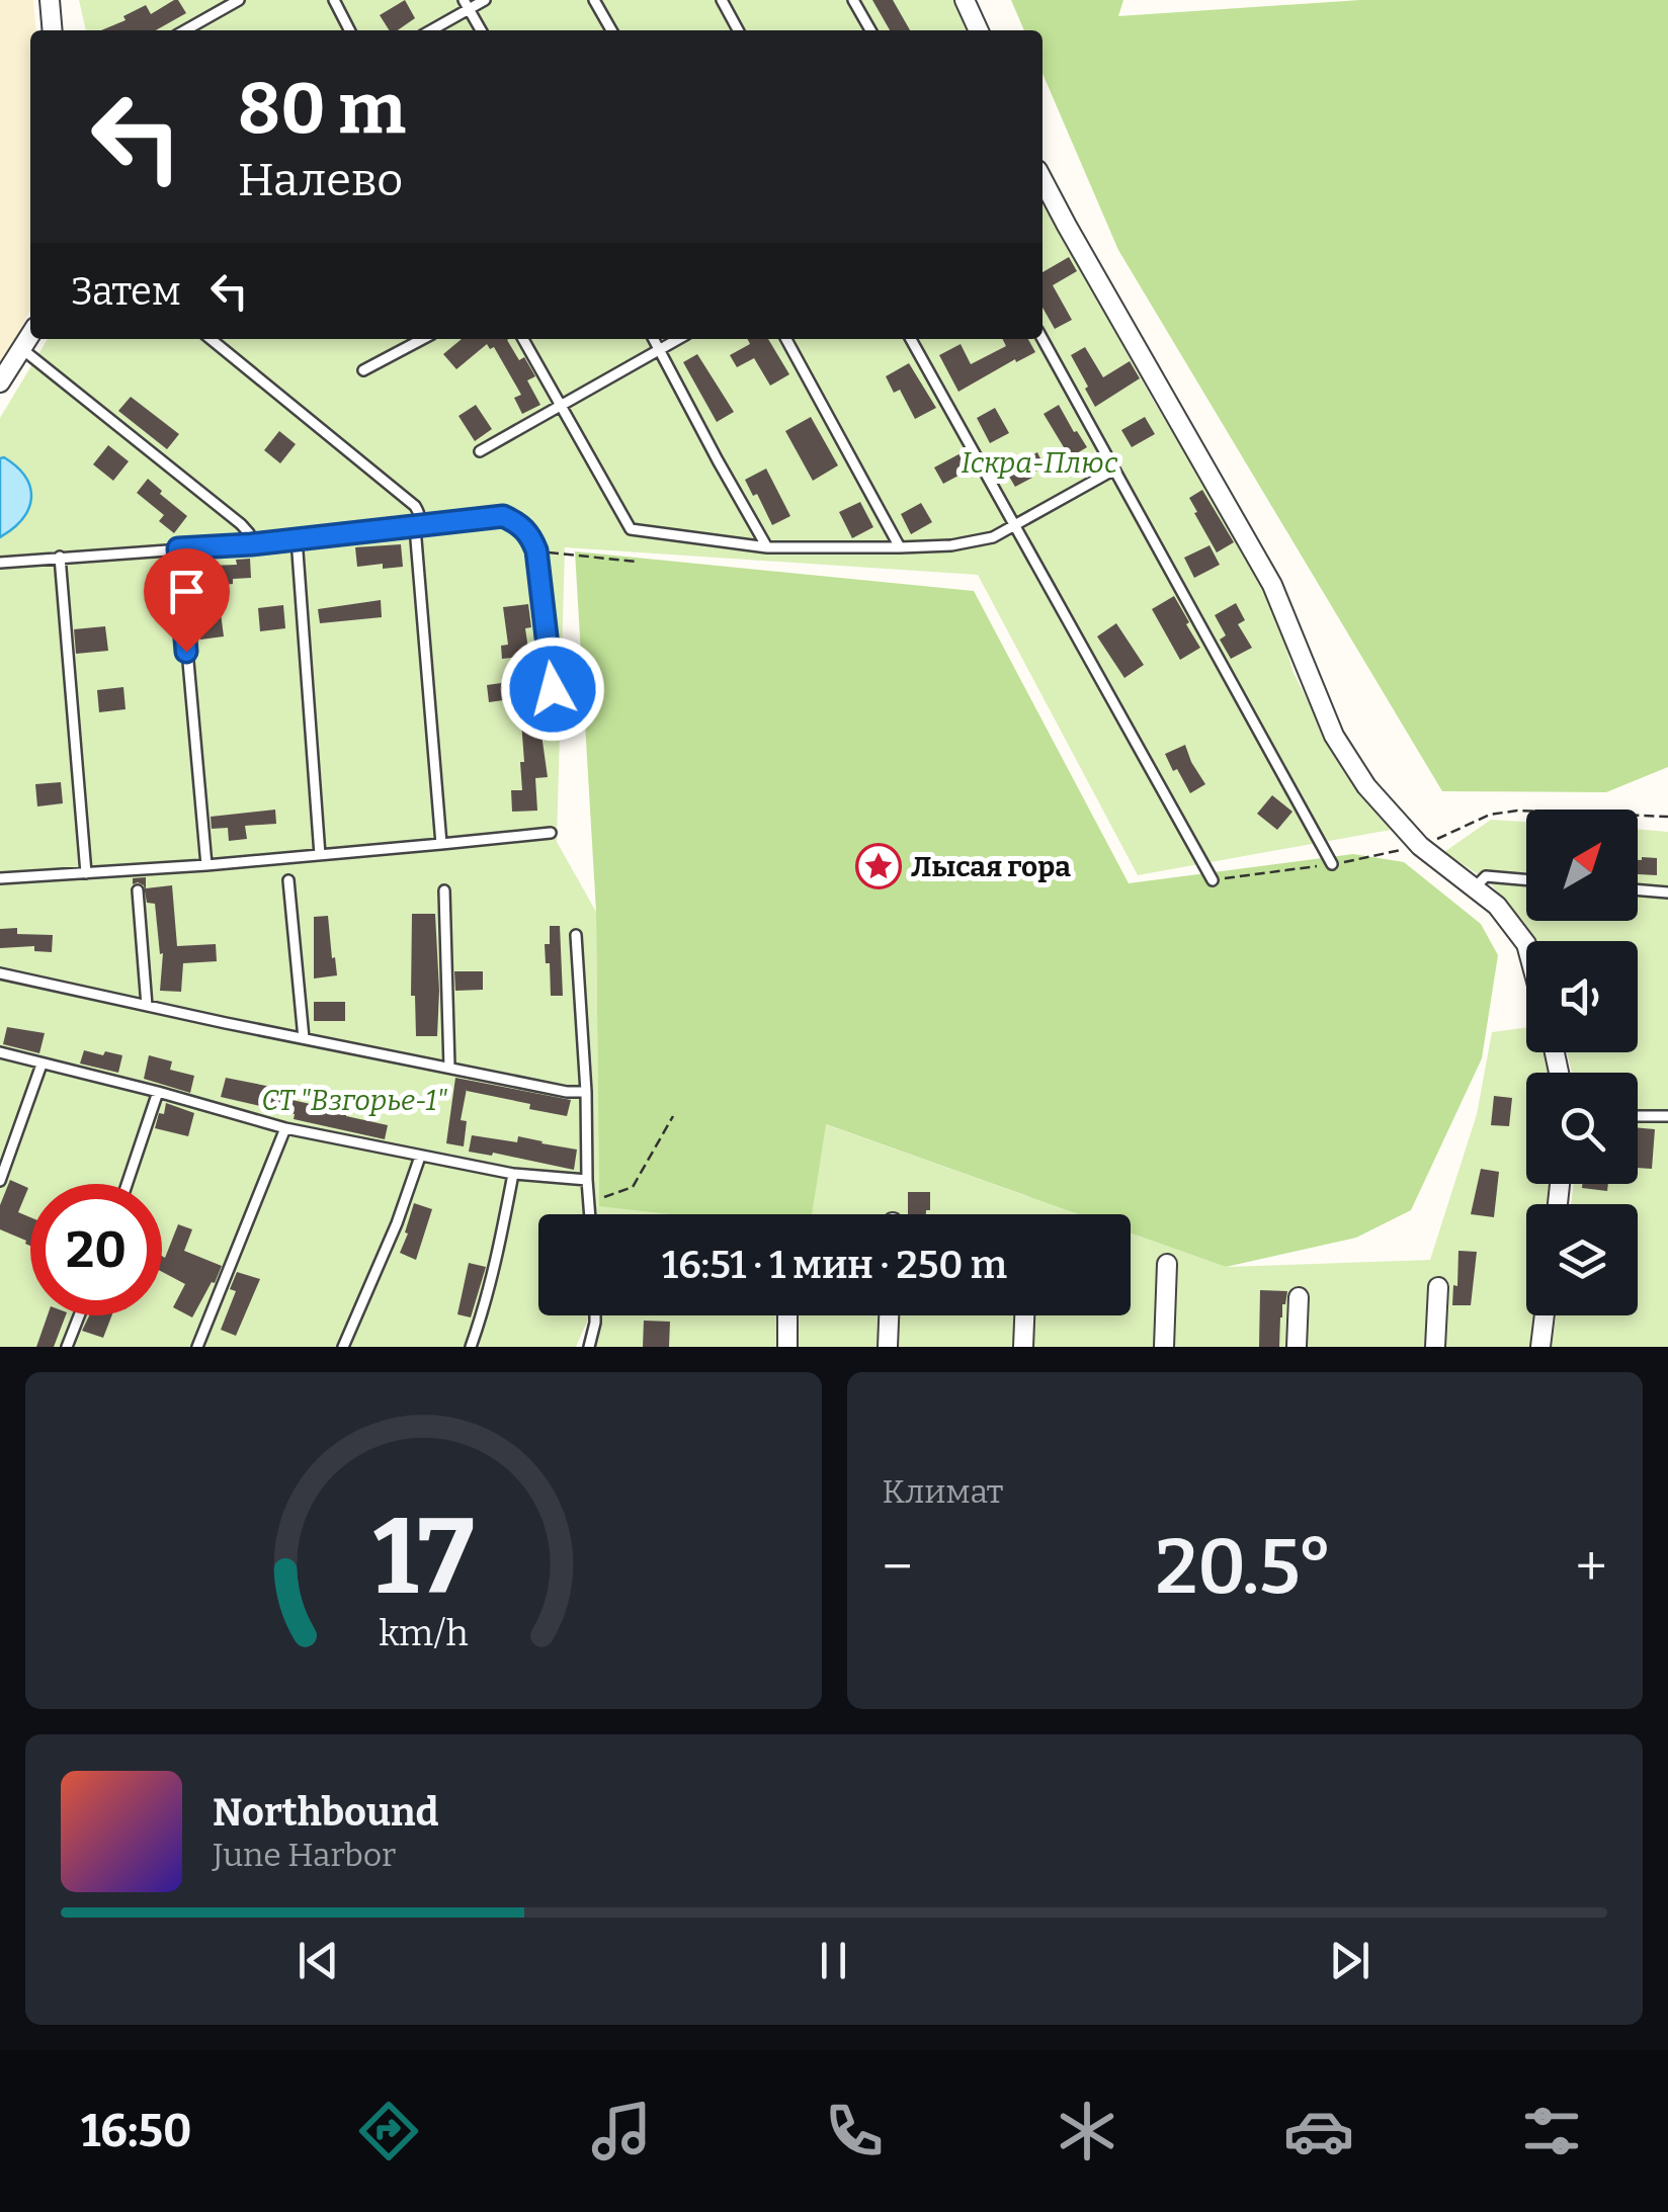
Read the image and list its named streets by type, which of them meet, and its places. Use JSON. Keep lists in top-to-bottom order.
{
  "parks": ["Іскра-Плюс", "СТ \"Взгорье-1\""],
  "places": {
    "place": ["Лысая гора"]
  },
  "north": "top right",
  "page": {
    "turn": ["80 m", "Налево"],
    "then": "Затем",
    "limit": "20",
    "trip": "16:51 · 1 мин · 250 m",
    "tile": "Климат",
    "heat": ["−", "20.5°", "+"],
    "song": ["Northbound", "June Harbor"],
    "tabs": "16:50",
    "gauge": ["17", "km/h"]
  }
}
